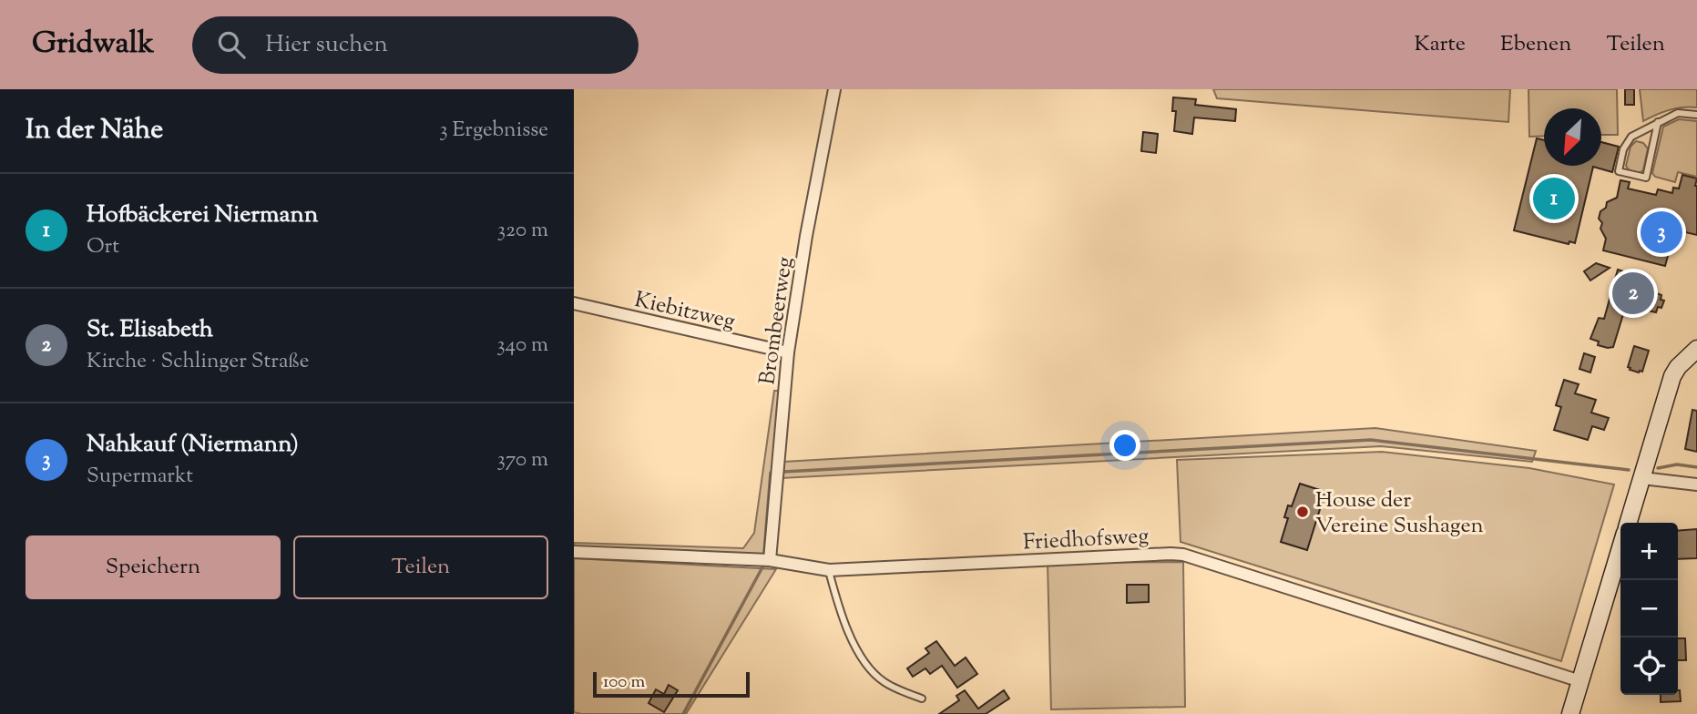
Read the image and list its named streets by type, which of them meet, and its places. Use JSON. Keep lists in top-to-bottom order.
{
  "streets": {
    "street": ["Kiebitzweg", "Brombeerweg", "Friedhofsweg"]
  },
  "crossings": [
    ["Kiebitzweg", "Brombeerweg"],
    ["Brombeerweg", "Friedhofsweg"]
  ],
  "places": ["House der Vereine Sushagen"],
  "scale_bar": "100 m",
  "north": "bottom left",
  "page": {
    "header": "Gridwalk",
    "search": "Hier suchen",
    "nav": ["Karte", "Ebenen", "Teilen"],
    "heading": ["In der Nähe", "3 Ergebnisse"],
    "list": [
      {
        "mark": "1",
        "name": "Hofbäckerei Niermann",
        "note": "Ort",
        "value": "320 m"
      },
      {
        "mark": "2",
        "name": "St. Elisabeth",
        "note": "Kirche · Schlinger Straße",
        "value": "340 m"
      },
      {
        "mark": "3",
        "name": "Nahkauf (Niermann)",
        "note": "Supermarkt",
        "value": "370 m"
      }
    ],
    "pins": ["1", "3", "2"],
    "buttons": ["Speichern", "Teilen"],
    "map_buttons": ["+", "−"],
    "scale": "100 m"
  }
}
